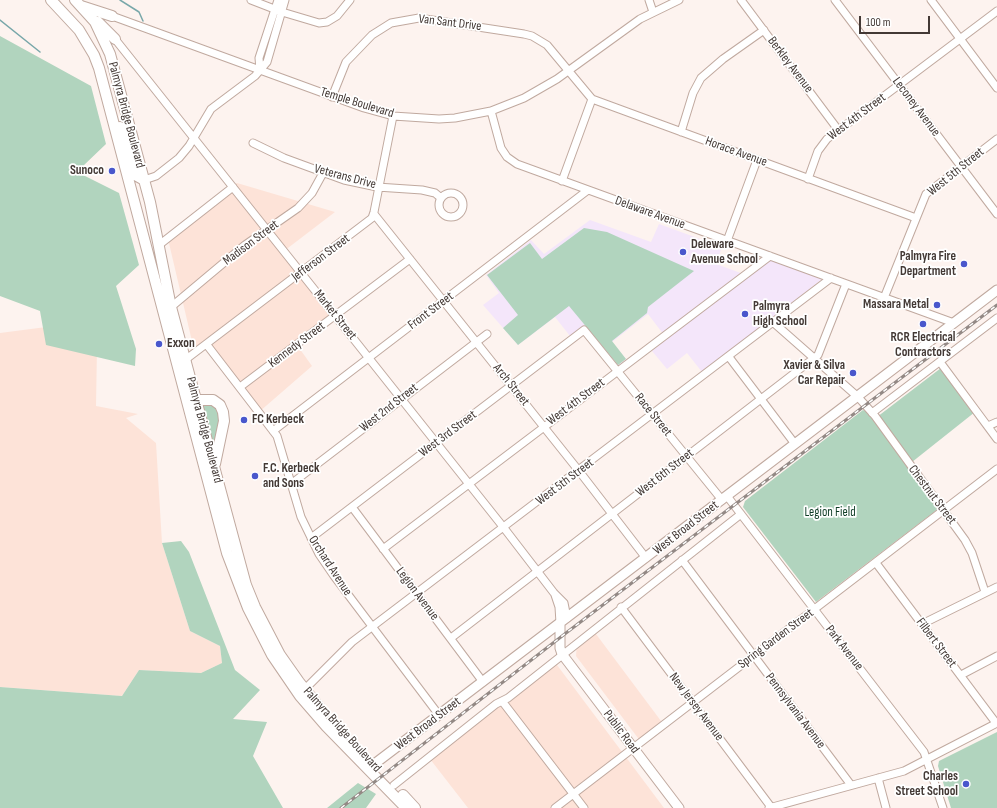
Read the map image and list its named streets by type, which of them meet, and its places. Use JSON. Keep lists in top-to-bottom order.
{
  "streets": {
    "highway": ["Palmyra Bridge Boulevard"],
    "main road": ["West Broad Street", "Public Road"],
    "street": [
      "Van Sant Drive",
      "Berkley Avenue",
      "Temple Boulevard",
      "Leconey Avenue",
      "West 4th Street",
      "Horace Avenue",
      "West 5th Street",
      "Veterans Drive",
      "Delaware Avenue",
      "Madison Street",
      "Jefferson Street",
      "Front Street",
      "Market Street",
      "Kennedy Street",
      "Arch Street",
      "West 2nd Street",
      "Race Street",
      "West 3rd Street",
      "West 6th Street",
      "Chestnut Street",
      "Orchard Avenue",
      "Legion Avenue",
      "Spring Garden Street",
      "Filbert Street",
      "Park Avenue",
      "New Jersey Avenue",
      "Pennsylvania Avenue"
    ]
  },
  "crossings": [
    ["Van Sant Drive", "Temple Boulevard"],
    ["Van Sant Drive", "Horace Avenue"],
    ["Berkley Avenue", "West 4th Street"],
    ["Temple Boulevard", "Horace Avenue"],
    ["Temple Boulevard", "Delaware Avenue"],
    ["Leconey Avenue", "West 4th Street"],
    ["Leconey Avenue", "West 5th Street"],
    ["Palmyra Bridge Boulevard", "West 5th Street"],
    ["Palmyra Bridge Boulevard", "Madison Street"],
    ["Palmyra Bridge Boulevard", "Jefferson Street"],
    ["Palmyra Bridge Boulevard", "West Broad Street"],
    ["West 4th Street", "Horace Avenue"],
    ["West 4th Street", "Delaware Avenue"],
    ["West 4th Street", "Market Street"],
    ["West 4th Street", "Arch Street"],
    ["West 4th Street", "Race Street"],
    ["West 4th Street", "Legion Avenue"],
    ["Horace Avenue", "West 5th Street"],
    ["West 5th Street", "Delaware Avenue"],
    ["West 5th Street", "Market Street"],
    ["West 5th Street", "Arch Street"],
    ["West 5th Street", "Race Street"],
    ["West 5th Street", "Chestnut Street"],
    ["West 5th Street", "Orchard Avenue"],
    ["West 5th Street", "Legion Avenue"],
    ["Veterans Drive", "Madison Street"],
    ["Delaware Avenue", "Front Street"],
    ["Delaware Avenue", "West 6th Street"],
    ["Delaware Avenue", "West Broad Street"],
    ["Madison Street", "Market Street"],
    ["Jefferson Street", "Market Street"],
    ["Jefferson Street", "Arch Street"],
    ["Jefferson Street", "Orchard Avenue"],
    ["Front Street", "Market Street"],
    ["Front Street", "Arch Street"],
    ["Front Street", "Orchard Avenue"],
    ["Market Street", "Kennedy Street"],
    ["Market Street", "West 2nd Street"],
    ["Market Street", "West 3rd Street"],
    ["Market Street", "West 6th Street"],
    ["Market Street", "West Broad Street"],
    ["Market Street", "Public Road"],
    ["Kennedy Street", "Arch Street"],
    ["Kennedy Street", "Orchard Avenue"],
    ["Arch Street", "West 2nd Street"],
    ["Arch Street", "West 3rd Street"],
    ["Arch Street", "West 6th Street"],
    ["Arch Street", "West Broad Street"],
    ["West 2nd Street", "Orchard Avenue"],
    ["Race Street", "West 3rd Street"],
    ["Race Street", "West 6th Street"],
    ["Race Street", "West Broad Street"],
    ["Race Street", "Park Avenue"],
    ["West 3rd Street", "Orchard Avenue"],
    ["West 3rd Street", "Legion Avenue"],
    ["West 6th Street", "Chestnut Street"],
    ["West 6th Street", "Legion Avenue"],
    ["Chestnut Street", "West Broad Street"],
    ["Chestnut Street", "Spring Garden Street"],
    ["West Broad Street", "Orchard Avenue"],
    ["West Broad Street", "Legion Avenue"],
    ["West Broad Street", "Park Avenue"],
    ["West Broad Street", "New Jersey Avenue"],
    ["West Broad Street", "Pennsylvania Avenue"],
    ["West Broad Street", "Public Road"],
    ["Spring Garden Street", "Filbert Street"],
    ["Spring Garden Street", "Park Avenue"],
    ["Spring Garden Street", "New Jersey Avenue"],
    ["Spring Garden Street", "Pennsylvania Avenue"],
    ["Spring Garden Street", "Public Road"]
  ],
  "parks": ["Legion Field"],
  "places": [
    "Sunoco",
    "Deleware Avenue School",
    "Palmyra Fire Department",
    "Massara Metal",
    "Palmyra High School",
    "RCR Electrical Contractors",
    "Exxon",
    "Xavier & Silva Car Repair",
    "FC Kerbeck",
    "F.C. Kerbeck and Sons",
    "Charles Street School"
  ],
  "scale_bar": "100 m"
}
